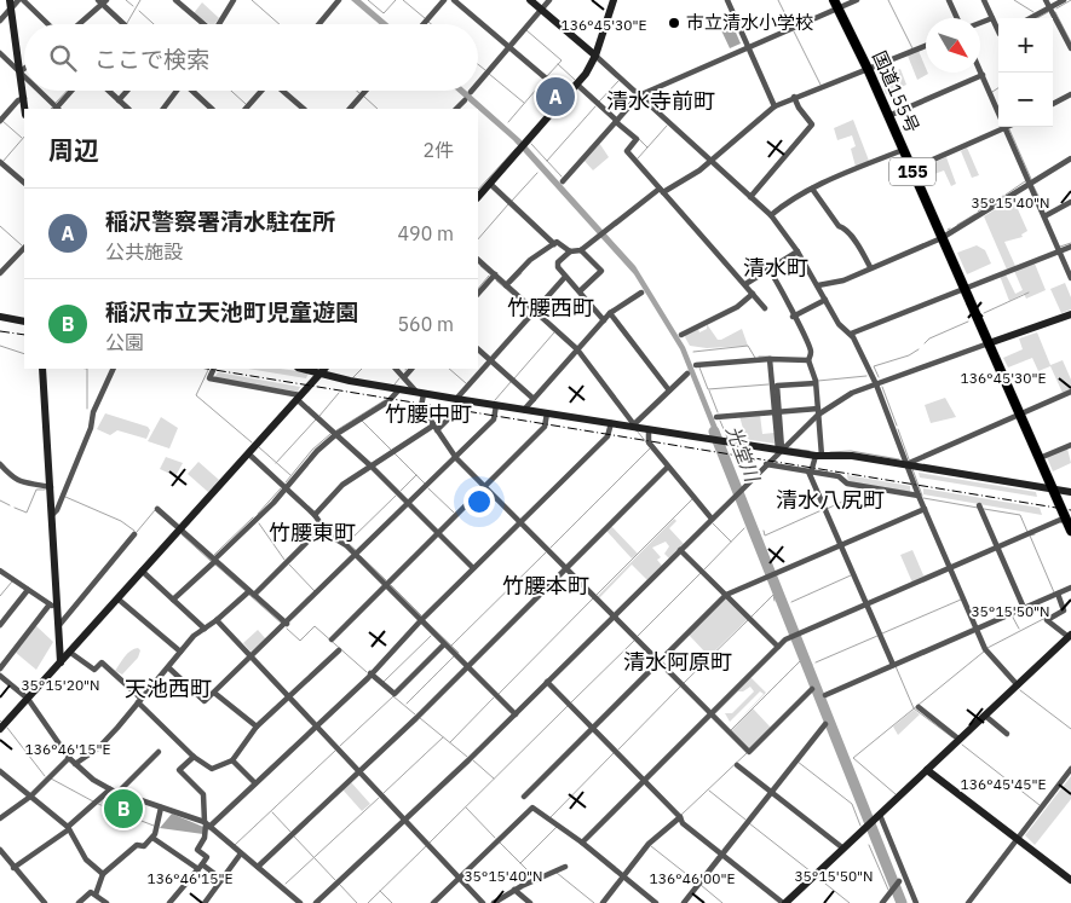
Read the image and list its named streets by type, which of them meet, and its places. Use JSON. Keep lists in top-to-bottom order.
{
  "streets": {
    "highway": ["国道155号", "155"]
  },
  "districts": [
    "清水寺前町",
    "清水町",
    "竹腰西町",
    "竹腰中町",
    "清水八尻町",
    "竹腰東町",
    "竹腰本町",
    "清水阿原町",
    "天池西町"
  ],
  "water": ["光堂川"],
  "places": ["市立清水小学校"],
  "north": "bottom right",
  "page": {
    "map_buttons": ["+", "−"],
    "search": "ここで検索",
    "pins": ["A", "B"],
    "heading": ["周辺", "2件"],
    "list": [
      {
        "mark": "A",
        "name": "稲沢警察署清水駐在所",
        "note": "公共施設",
        "value": "490 m"
      },
      {
        "mark": "B",
        "name": "稲沢市立天池町児童遊園",
        "note": "公園",
        "value": "560 m"
      }
    ]
  },
  "coordinates": [
    "136°45'30\"E",
    "35°15'40\"N",
    "35°15'50\"N",
    "35°15'20\"N",
    "136°46'15\"E",
    "136°45'45\"E",
    "136°46'00\"E"
  ]
}
